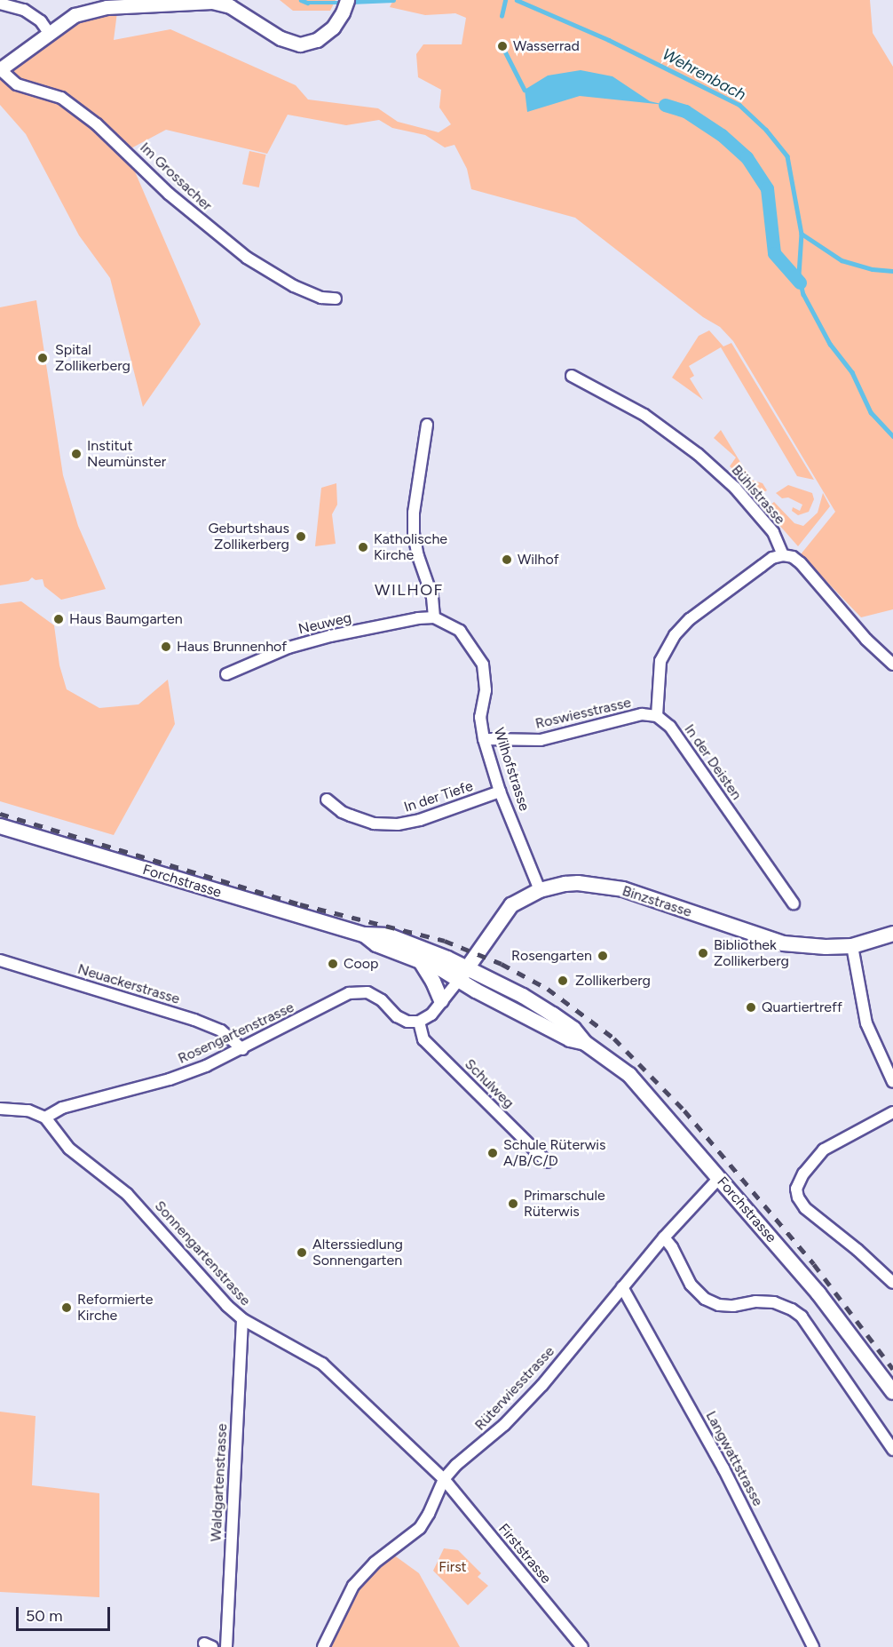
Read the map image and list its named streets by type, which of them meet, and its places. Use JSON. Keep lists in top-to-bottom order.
{
  "streets": {
    "main road": ["Forchstrasse", "Binzstrasse"],
    "street": [
      "Im Grossacher",
      "Bühlstrasse",
      "Neuweg",
      "Roswiesstrasse",
      "In der Deisten",
      "Wilhofstrasse",
      "In der Tiefe",
      "Neuackerstrasse",
      "Rosengartenstrasse",
      "Schulweg",
      "Sonnengartenstrasse",
      "Rüterwiesstrasse",
      "Langwattstrasse",
      "Waldgartenstrasse",
      "Firststrasse"
    ]
  },
  "crossings": [
    ["Neuweg", "Wilhofstrasse"],
    ["Roswiesstrasse", "In der Deisten"],
    ["Roswiesstrasse", "Wilhofstrasse"],
    ["Wilhofstrasse", "In der Tiefe"],
    ["Wilhofstrasse", "Binzstrasse"],
    ["Forchstrasse", "Binzstrasse"],
    ["Forchstrasse", "Rüterwiesstrasse"],
    ["Neuackerstrasse", "Rosengartenstrasse"],
    ["Rosengartenstrasse", "Schulweg"],
    ["Rosengartenstrasse", "Sonnengartenstrasse"],
    ["Sonnengartenstrasse", "Rüterwiesstrasse"],
    ["Sonnengartenstrasse", "Waldgartenstrasse"],
    ["Sonnengartenstrasse", "Firststrasse"],
    ["Rüterwiesstrasse", "Langwattstrasse"],
    ["Rüterwiesstrasse", "Firststrasse"]
  ],
  "districts": ["WILHOF"],
  "water": ["Wehrenbach"],
  "parks": ["First"],
  "places": [
    "Wasserrad",
    "Spital Zollikerberg",
    "Institut Neumünster",
    "Geburtshaus Zollikerberg",
    "Katholische Kirche",
    "Wilhof",
    "Haus Baumgarten",
    "Haus Brunnenhof",
    "Bibliothek Zollikerberg",
    "Rosengarten",
    "Coop",
    "Zollikerberg",
    "Quartiertreff",
    "Schule Rüterwis A/B/C/D",
    "Primarschule Rüterwis",
    "Alterssiedlung Sonnengarten",
    "Reformierte Kirche"
  ],
  "scale_bar": "50 m"
}
